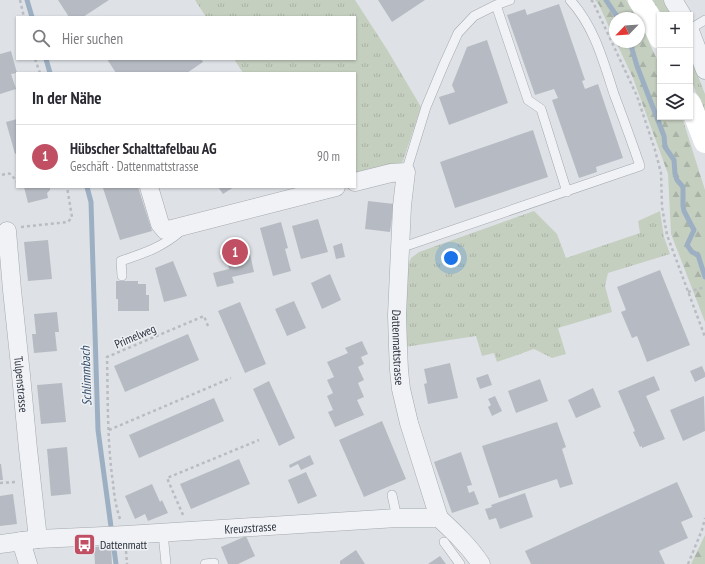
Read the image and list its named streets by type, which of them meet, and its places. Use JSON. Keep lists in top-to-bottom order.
{
  "streets": {
    "street": ["Dattenmattstrasse", "Tulpenstrasse", "Kreuzstrasse"],
    "path": ["Primelweg"]
  },
  "crossings": [
    ["Primelweg", "Kreuzstrasse"],
    ["Dattenmattstrasse", "Kreuzstrasse"],
    ["Tulpenstrasse", "Kreuzstrasse"]
  ],
  "water": ["Schlimmbach"],
  "places": {
    "bus stop": ["Dattenmatt"]
  },
  "north": "bottom left",
  "page": {
    "map_buttons": ["+", "−"],
    "search": "Hier suchen",
    "heading": "In der Nähe",
    "list": [
      {
        "mark": "1",
        "name": "Hübscher Schalttafelbau AG",
        "note": "Geschäft · Dattenmattstrasse",
        "value": "90 m"
      }
    ],
    "pins": "1"
  }
}
